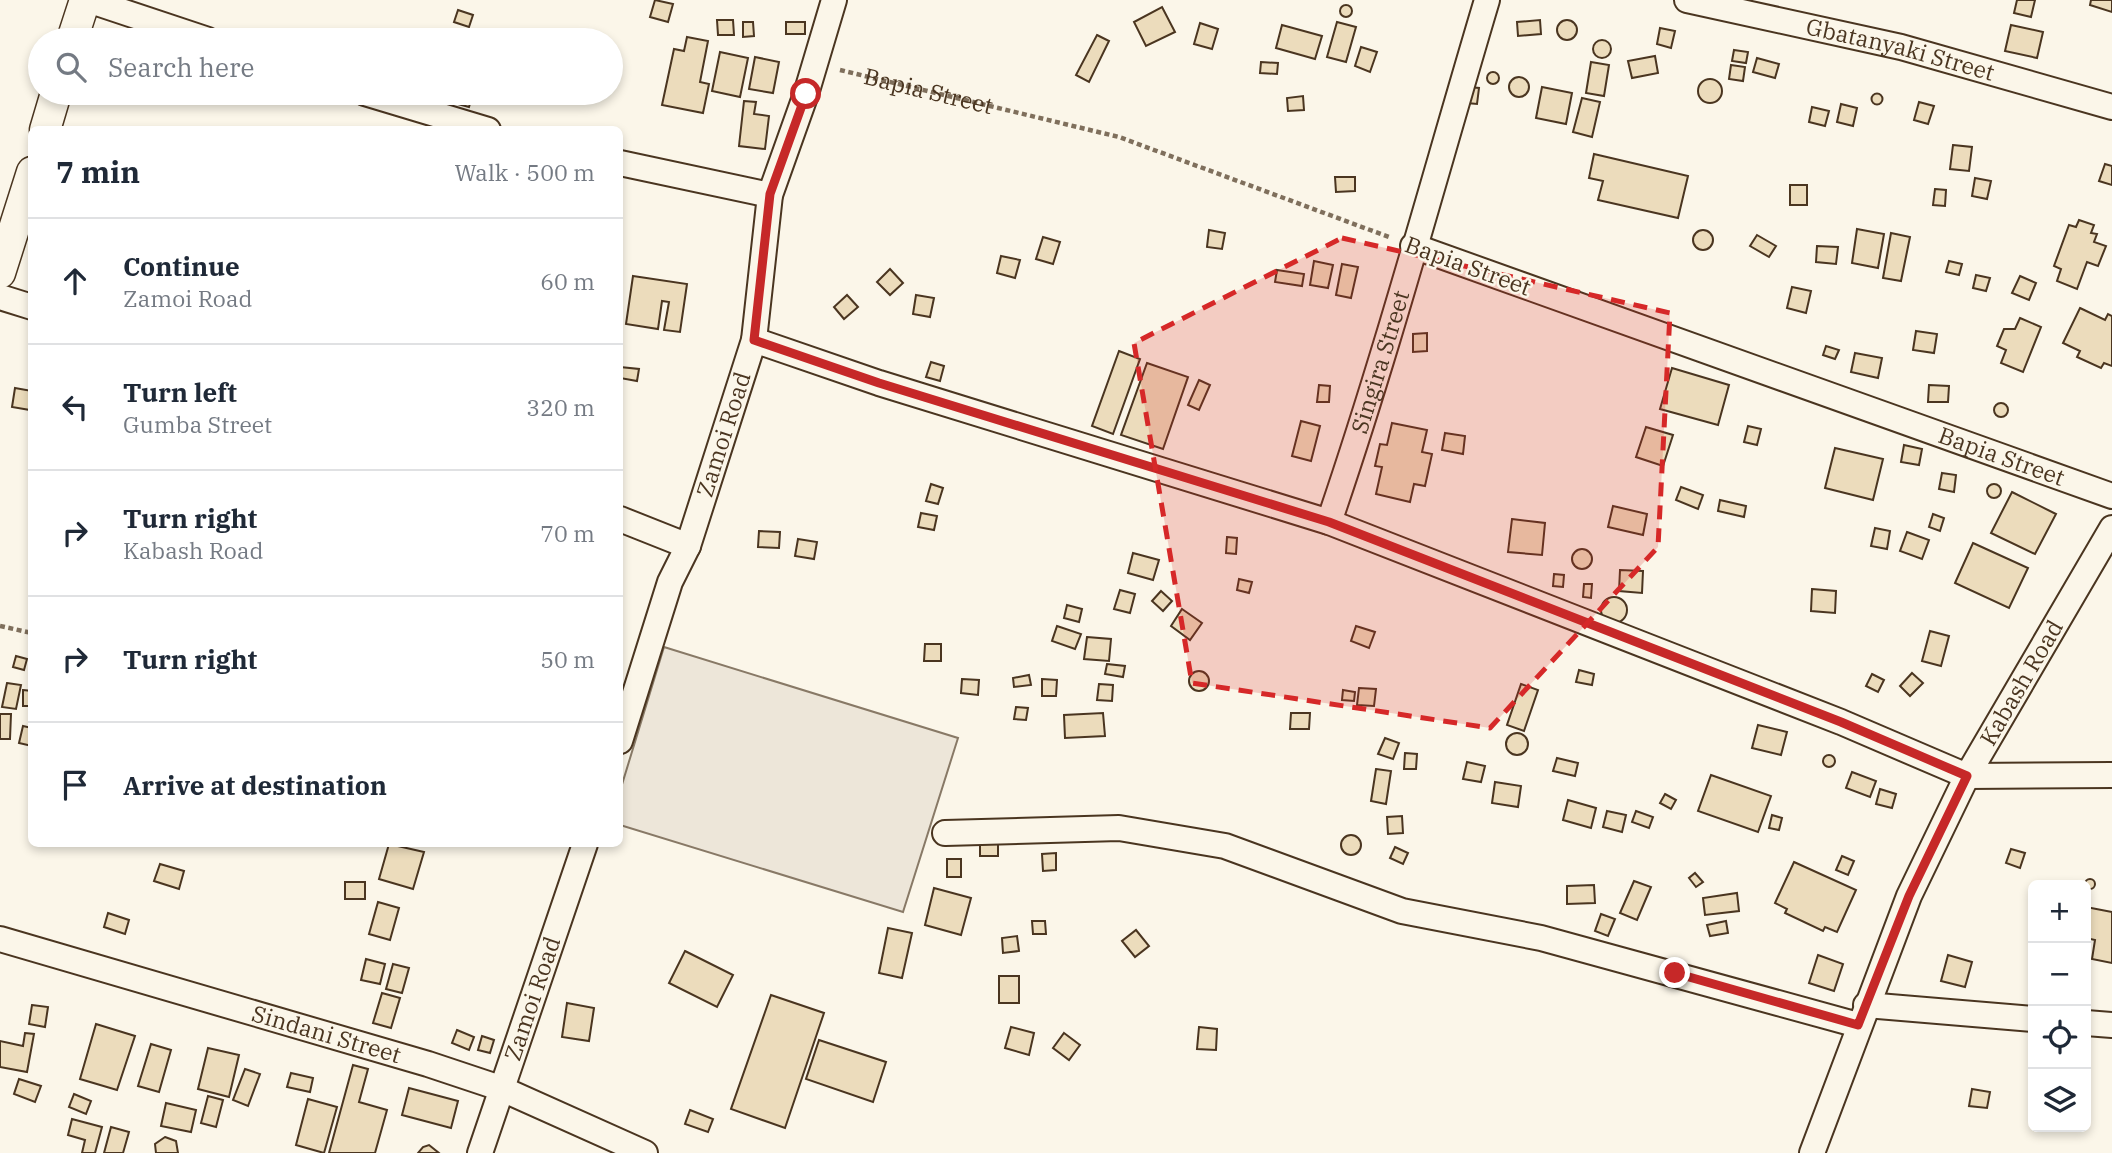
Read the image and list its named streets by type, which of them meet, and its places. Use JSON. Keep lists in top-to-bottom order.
{
  "streets": {
    "street": [
      "Gbatanyaki Street",
      "Bapia Street",
      "Singira Street",
      "Zamoi Road",
      "Kabash Road",
      "Sindani Street"
    ]
  },
  "crossings": [
    ["Bapia Street", "Singira Street"],
    ["Bapia Street", "Zamoi Road"],
    ["Zamoi Road", "Sindani Street"]
  ],
  "page": {
    "search": "Search here",
    "heading": ["7 min", "Walk · 500 m"],
    "list": [
      ["Continue", "Zamoi Road", "60 m"],
      ["Turn left", "Gumba Street", "320 m"],
      ["Turn right", "Kabash Road", "70 m"],
      ["Turn right", "50 m"],
      "Arrive at destination"
    ],
    "map_buttons": ["+", "−"]
  }
}
